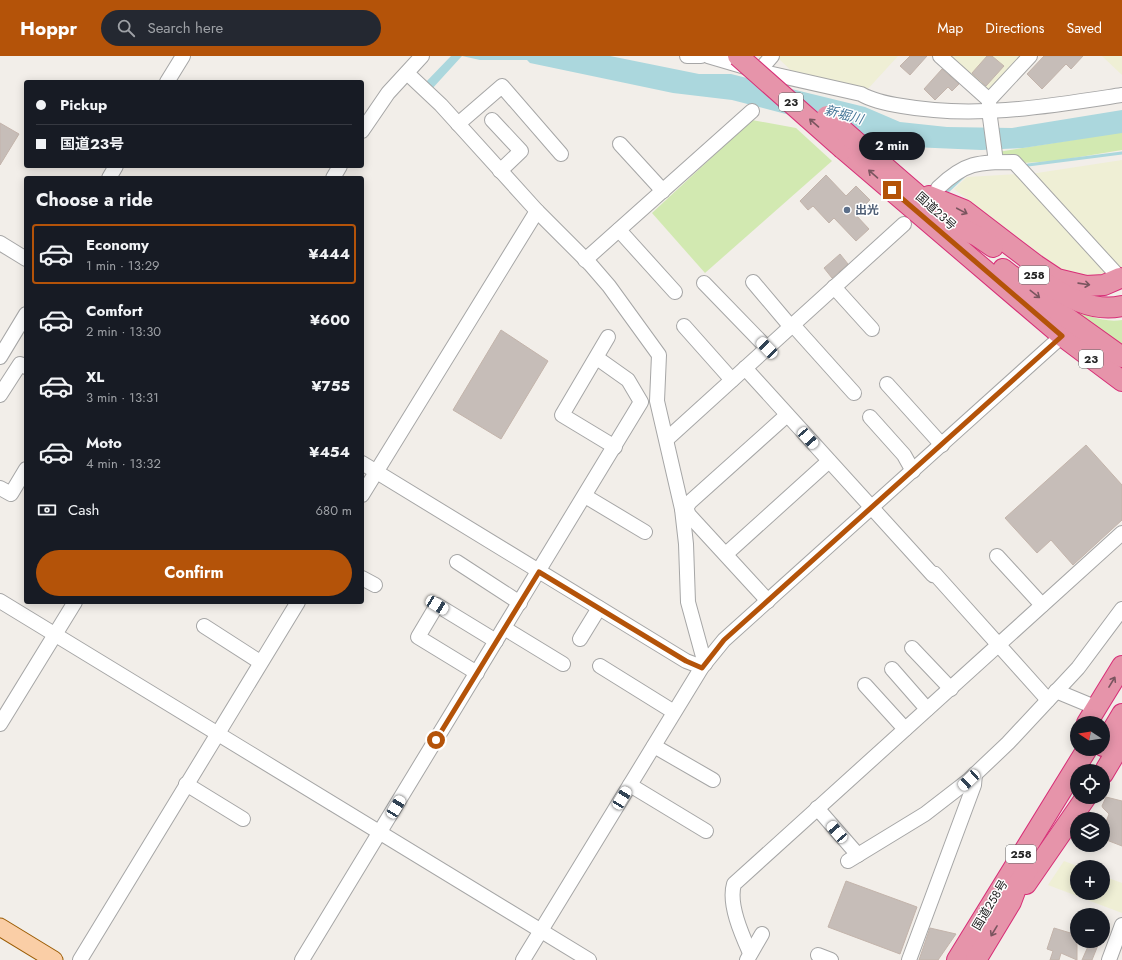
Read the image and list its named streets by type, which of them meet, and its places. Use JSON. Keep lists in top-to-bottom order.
{
  "streets": {
    "highway": [
      "23",
      "国道23号",
      "258",
      "国道258号"
    ]
  },
  "crossings": [
    ["国道23号", "258"],
    ["258", "国道258号"]
  ],
  "water": ["新堀川"],
  "places": ["出光"],
  "north": "left",
  "page": {
    "header": "Hoppr",
    "search": "Search here",
    "nav": ["Map", "Directions", "Saved"],
    "banner": ["Pickup", "国道23号"],
    "bubble": "2 min",
    "heading": "Choose a ride",
    "list": [
      {
        "name": "Economy",
        "note": "1 min · 13:29",
        "value": "¥444"
      },
      {
        "name": "Comfort",
        "note": "2 min · 13:30",
        "value": "¥600"
      },
      {
        "name": "XL",
        "note": "3 min · 13:31",
        "value": "¥755"
      },
      {
        "name": "Moto",
        "note": "4 min · 13:32",
        "value": "¥454"
      }
    ],
    "pay": ["Cash", "680 m"],
    "buttons": "Confirm",
    "map_buttons": ["+", "−"]
  }
}
